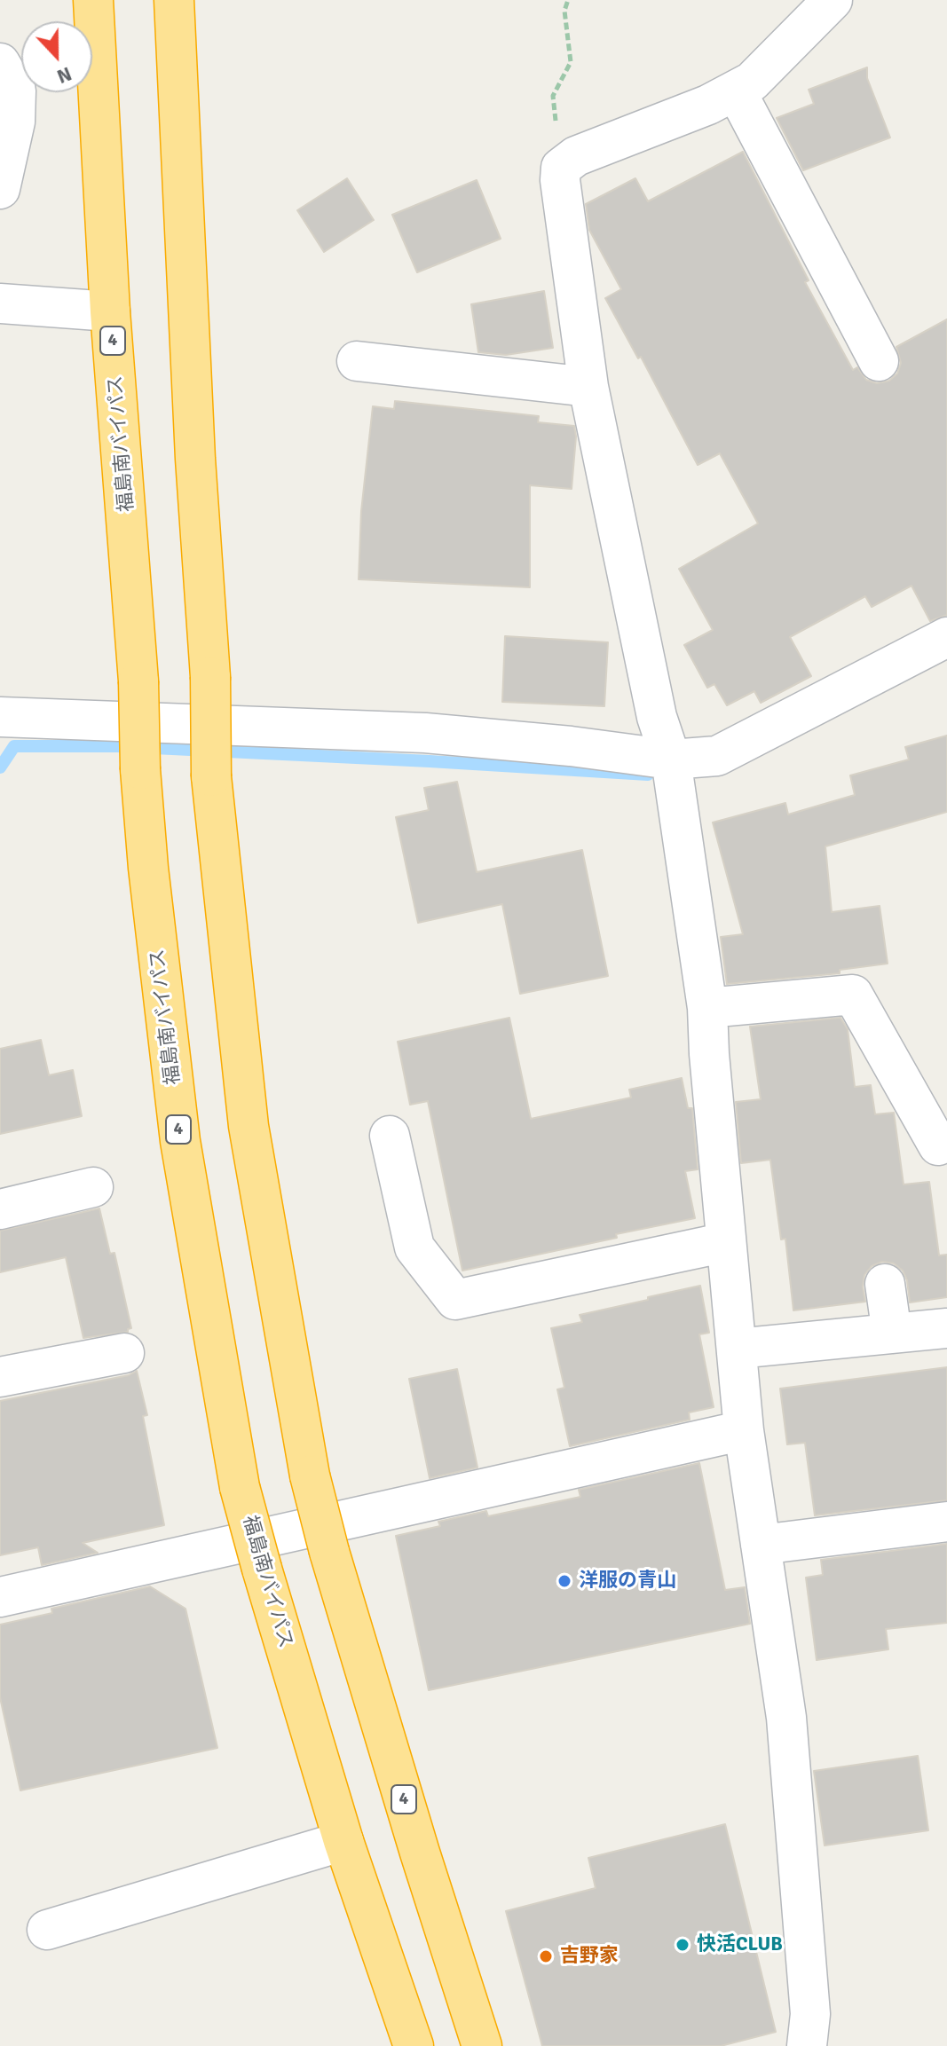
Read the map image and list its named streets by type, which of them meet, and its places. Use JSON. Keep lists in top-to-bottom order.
{
  "streets": {
    "highway": ["4", "福島南バイパス"]
  },
  "places": ["洋服の青山", "快活CLUB", "吉野家"],
  "north": "bottom"
}
